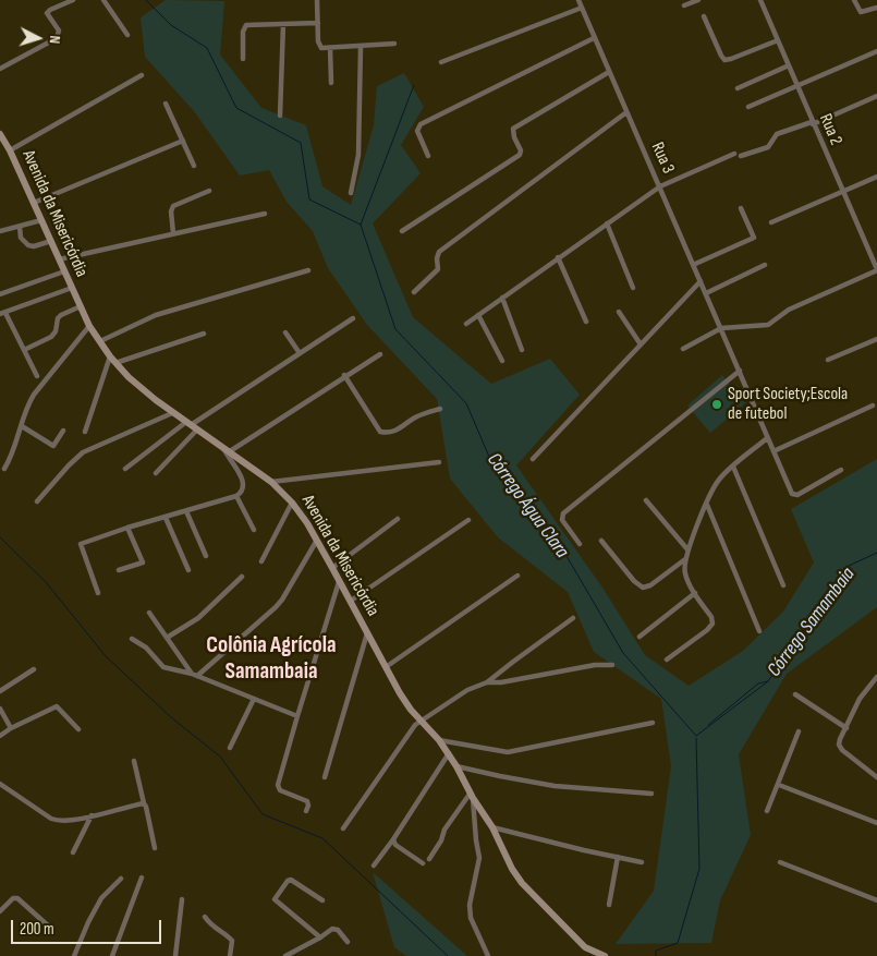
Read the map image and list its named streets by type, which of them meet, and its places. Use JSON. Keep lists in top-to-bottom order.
{
  "streets": {
    "street": ["Rua 2", "Rua 3", "Avenida da Misericórdia"]
  },
  "districts": ["Colônia Agrícola Samambaia"],
  "water": ["Córrego Água Clara", "Córrego Samambaia"],
  "places": ["Sport Society;Escola de futebol"],
  "scale_bar": "200 m",
  "north": "right"
}
